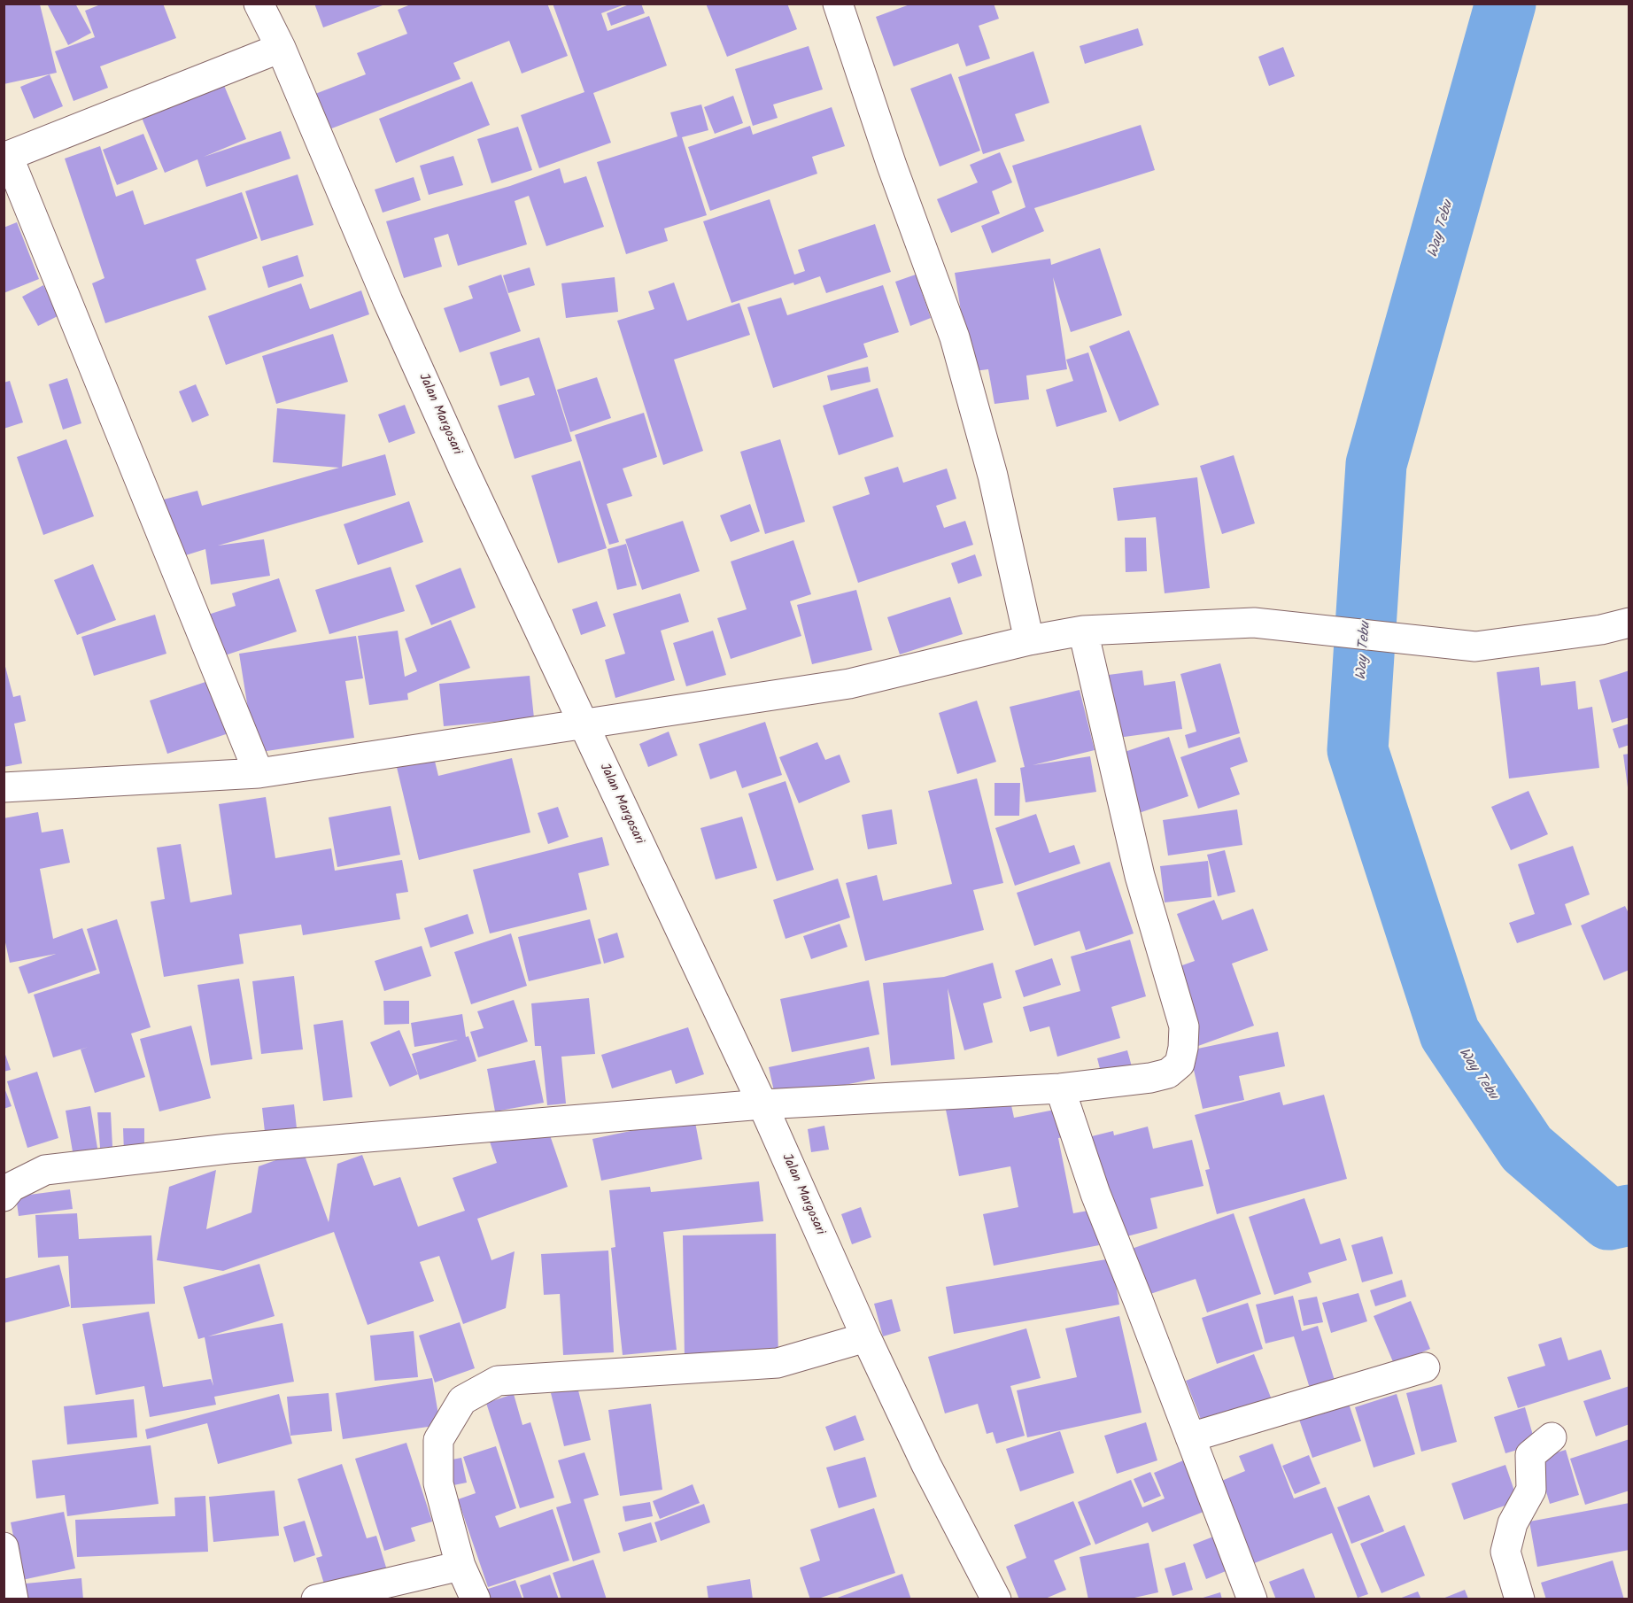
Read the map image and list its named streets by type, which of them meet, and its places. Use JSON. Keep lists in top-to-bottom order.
{
  "streets": {
    "street": ["Jalan Margosari"]
  },
  "water": ["Way Tebu"]
}
